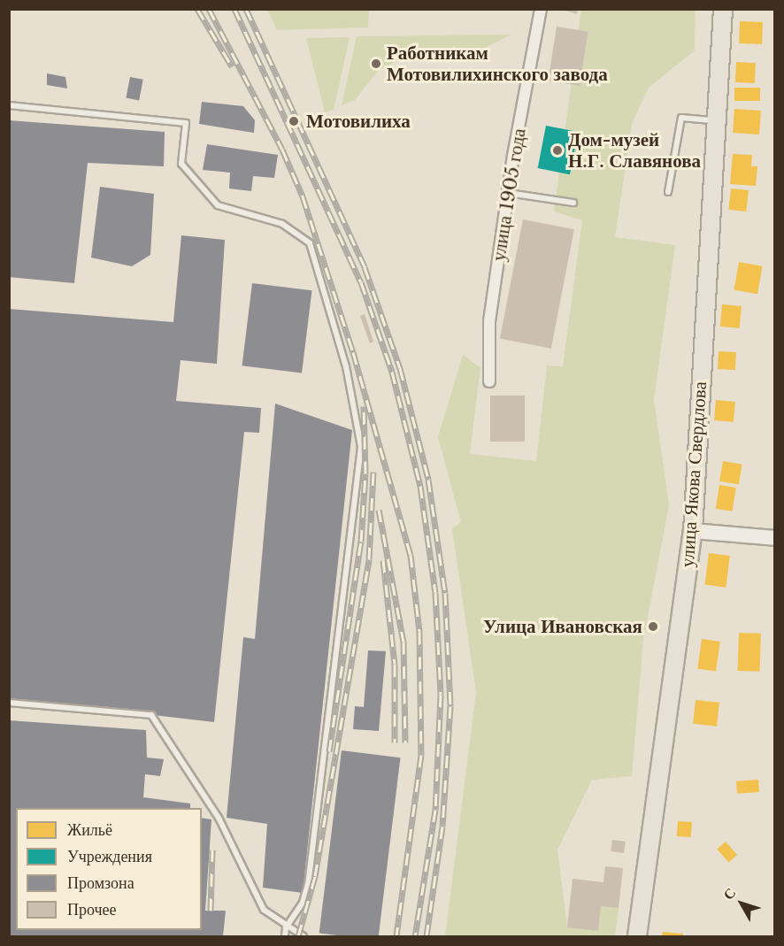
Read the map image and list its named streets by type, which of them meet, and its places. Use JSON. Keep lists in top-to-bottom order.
{
  "streets": {
    "main road": ["улица Якова Свердлова"],
    "street": ["улица 1905 года"]
  },
  "places": [
    "Работникам Мотовилихинского завода",
    "Мотовилиха",
    "Дом-музей Н.Г. Славянова",
    "Улица Ивановская"
  ],
  "legend": [
    "Жильё",
    "Учреждения",
    "Промзона",
    "Прочее"
  ],
  "north": "top left"
}
